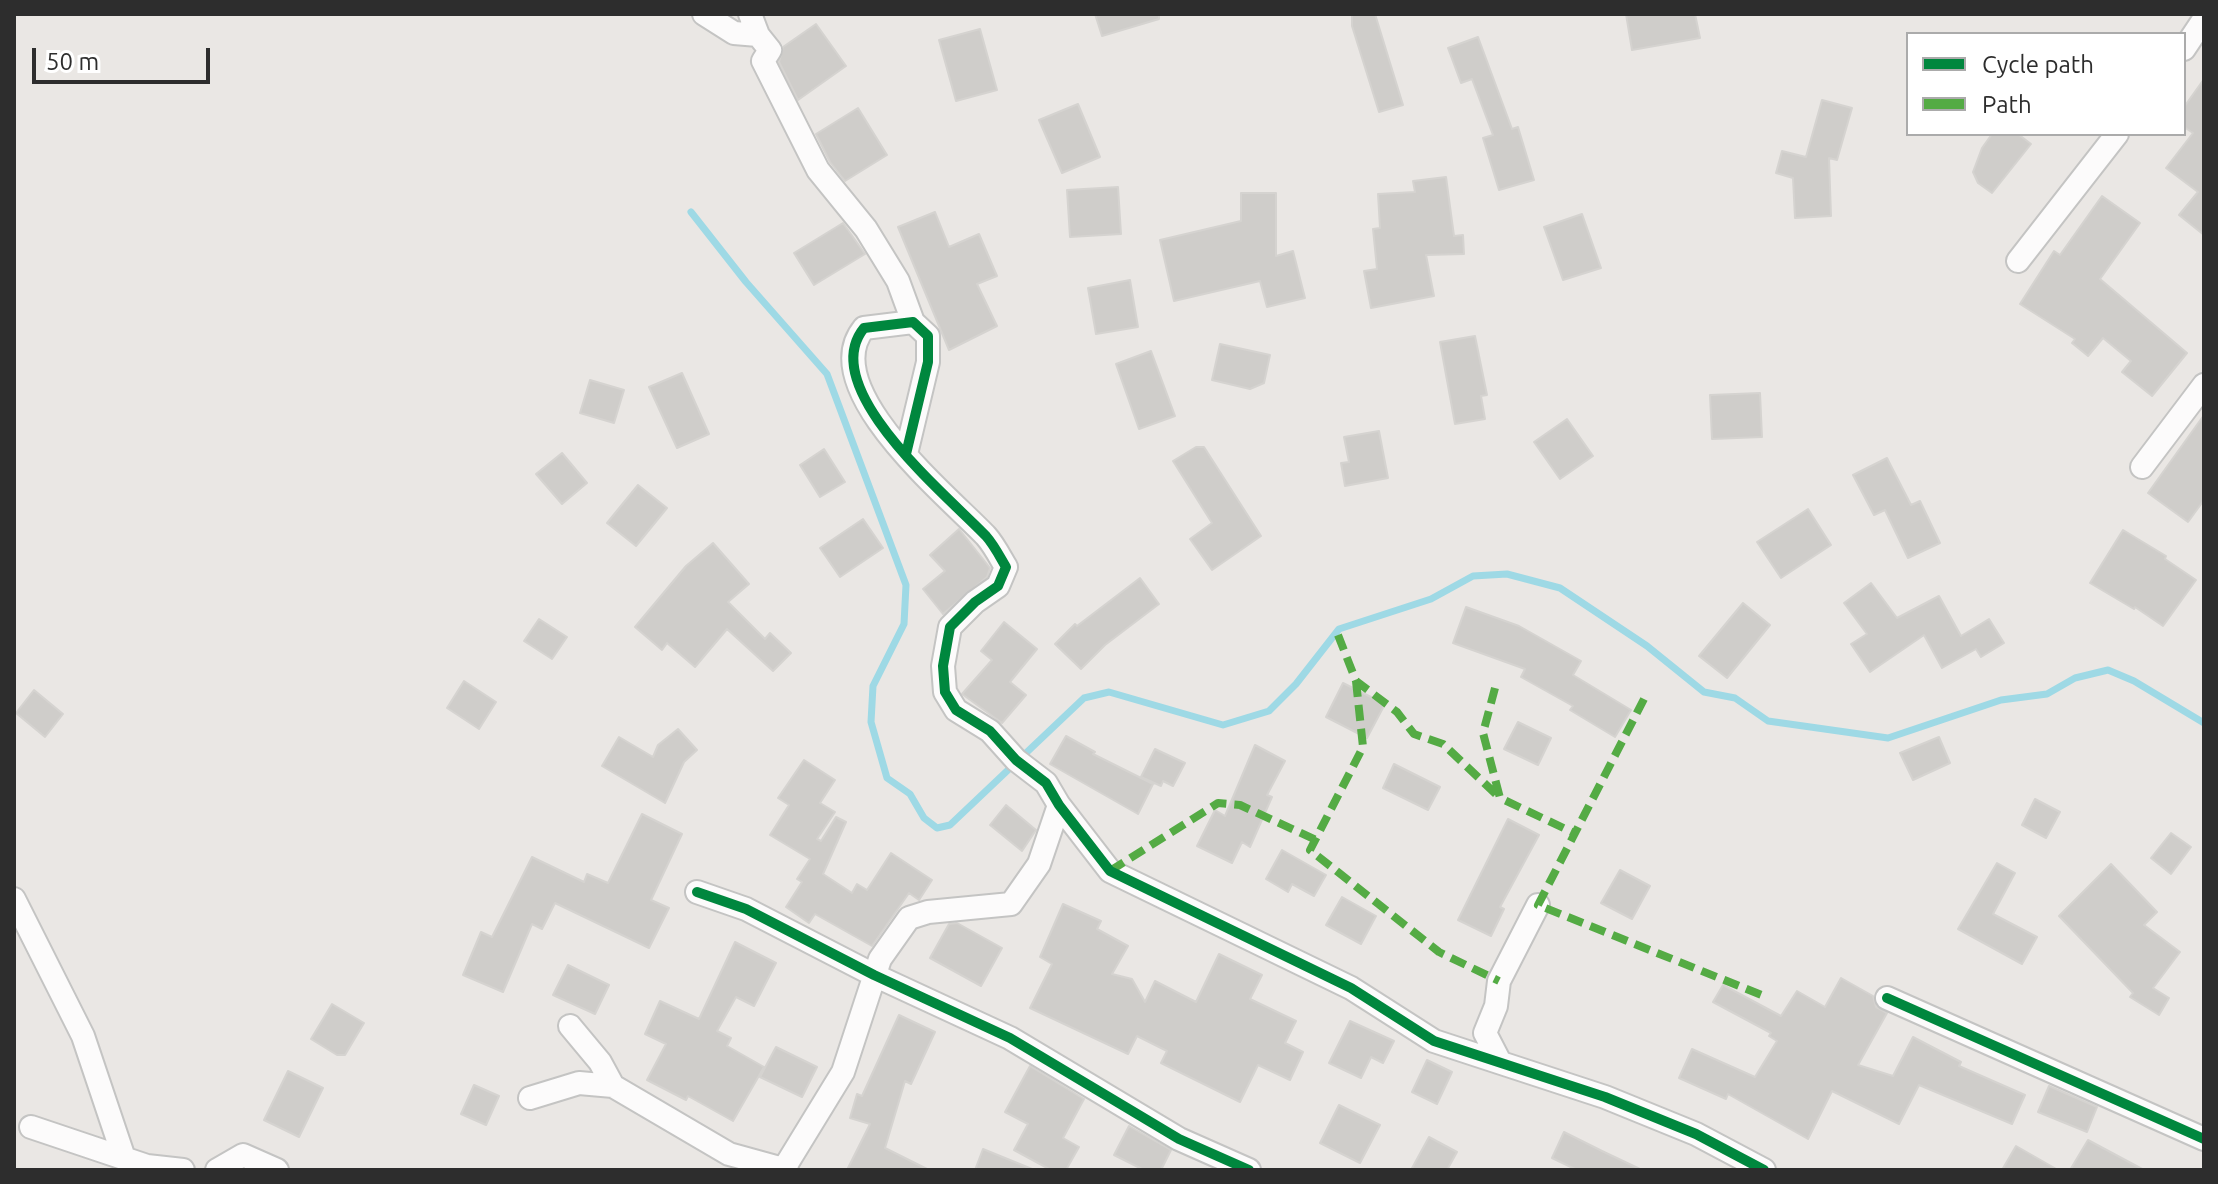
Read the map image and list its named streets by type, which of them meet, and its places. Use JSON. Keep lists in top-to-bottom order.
{
  "legend": ["Cycle path", "Path"],
  "scale_bar": "50 m"
}
